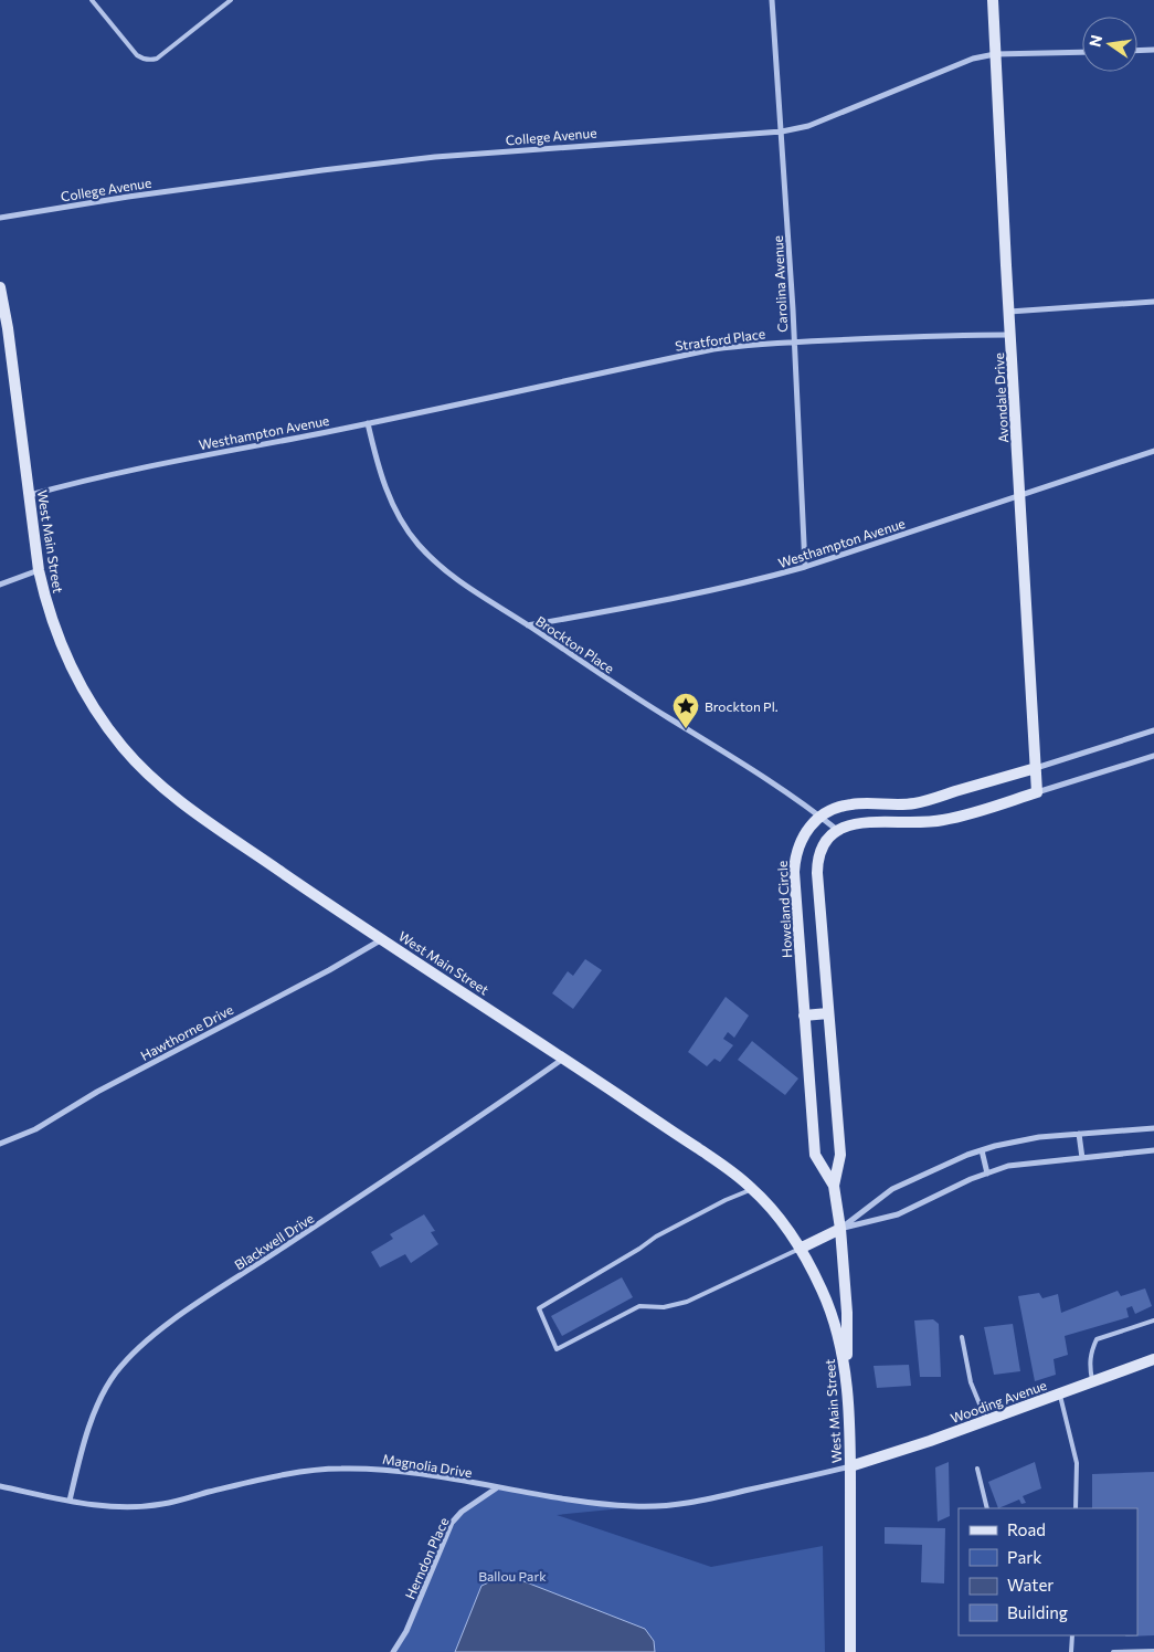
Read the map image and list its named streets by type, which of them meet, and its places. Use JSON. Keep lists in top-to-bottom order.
{
  "streets": {
    "street": [
      "College Avenue",
      "Carolina Avenue",
      "Stratford Place",
      "Avondale Drive",
      "Westhampton Avenue",
      "West Main Street",
      "Brockton Place",
      "Howeland Circle",
      "Hawthorne Drive",
      "Blackwell Drive",
      "Wooding Avenue",
      "Magnolia Drive",
      "Herndon Place"
    ]
  },
  "crossings": [
    ["College Avenue", "Carolina Avenue"],
    ["College Avenue", "Avondale Drive"],
    ["Carolina Avenue", "Stratford Place"],
    ["Carolina Avenue", "Westhampton Avenue"],
    ["Stratford Place", "Avondale Drive"],
    ["Stratford Place", "Westhampton Avenue"],
    ["Avondale Drive", "Westhampton Avenue"],
    ["Avondale Drive", "Howeland Circle"],
    ["Westhampton Avenue", "West Main Street"],
    ["Westhampton Avenue", "Brockton Place"],
    ["West Main Street", "Howeland Circle"],
    ["West Main Street", "Hawthorne Drive"],
    ["West Main Street", "Blackwell Drive"],
    ["West Main Street", "Wooding Avenue"],
    ["West Main Street", "Magnolia Drive"],
    ["Brockton Place", "Howeland Circle"],
    ["Blackwell Drive", "Magnolia Drive"],
    ["Wooding Avenue", "Magnolia Drive"],
    ["Magnolia Drive", "Herndon Place"]
  ],
  "parks": ["Ballou Park"],
  "places": {
    "place": ["Brockton Pl."]
  },
  "legend": [
    "Road",
    "Park",
    "Water",
    "Building"
  ],
  "north": "left"
}
